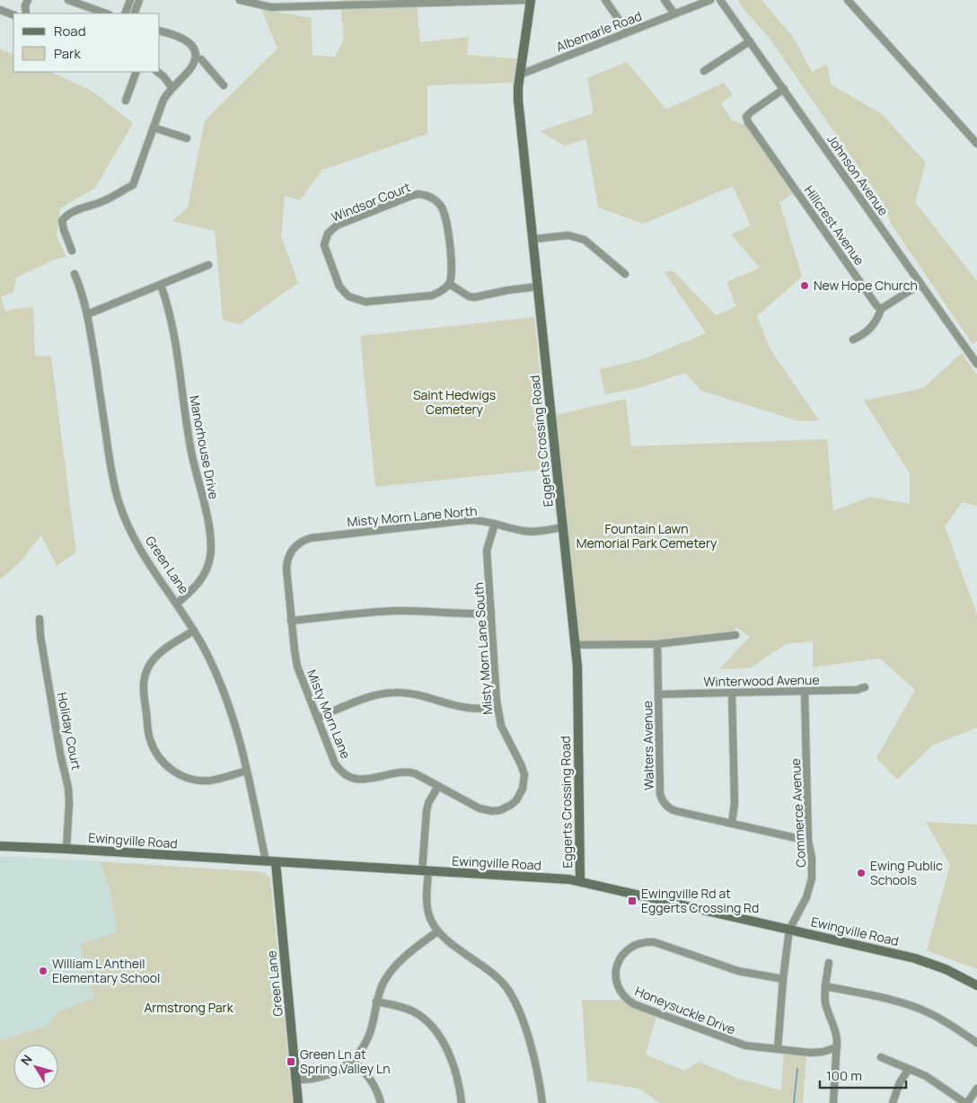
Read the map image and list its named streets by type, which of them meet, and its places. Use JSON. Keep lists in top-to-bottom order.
{
  "streets": {
    "street": [
      "Albemarle Road",
      "Johnson Avenue",
      "Windsor Court",
      "Hillcrest Avenue",
      "Eggerts Crossing Road",
      "Manorhouse Drive",
      "Misty Morn Lane North",
      "Green Lane",
      "Misty Morn Lane South",
      "Winterwood Avenue",
      "Misty Morn Lane",
      "Holiday Court",
      "Walters Avenue",
      "Commerce Avenue",
      "Ewingville Road",
      "Honeysuckle Drive"
    ]
  },
  "crossings": [
    ["Albemarle Road", "Eggerts Crossing Road"],
    ["Johnson Avenue", "Hillcrest Avenue"],
    ["Eggerts Crossing Road", "Misty Morn Lane North"],
    ["Eggerts Crossing Road", "Ewingville Road"],
    ["Manorhouse Drive", "Green Lane"],
    ["Misty Morn Lane North", "Misty Morn Lane South"],
    ["Misty Morn Lane North", "Misty Morn Lane"],
    ["Green Lane", "Ewingville Road"],
    ["Misty Morn Lane South", "Misty Morn Lane"],
    ["Winterwood Avenue", "Walters Avenue"],
    ["Winterwood Avenue", "Commerce Avenue"],
    ["Holiday Court", "Ewingville Road"],
    ["Walters Avenue", "Commerce Avenue"],
    ["Commerce Avenue", "Ewingville Road"]
  ],
  "parks": ["Saint Hedwigs Cemetery", "Fountain Lawn Memorial Park Cemetery", "Armstrong Park"],
  "places": {
    "other": ["New Hope Church", "Ewing Public Schools", "William L Antheil Elementary School"],
    "transit": ["Ewingville Rd at Eggerts Crossing Rd", "Green Ln at Spring Valley Ln"]
  },
  "legend": ["Road", "Park"],
  "scale_bar": "100 m",
  "north": "top left"
}
